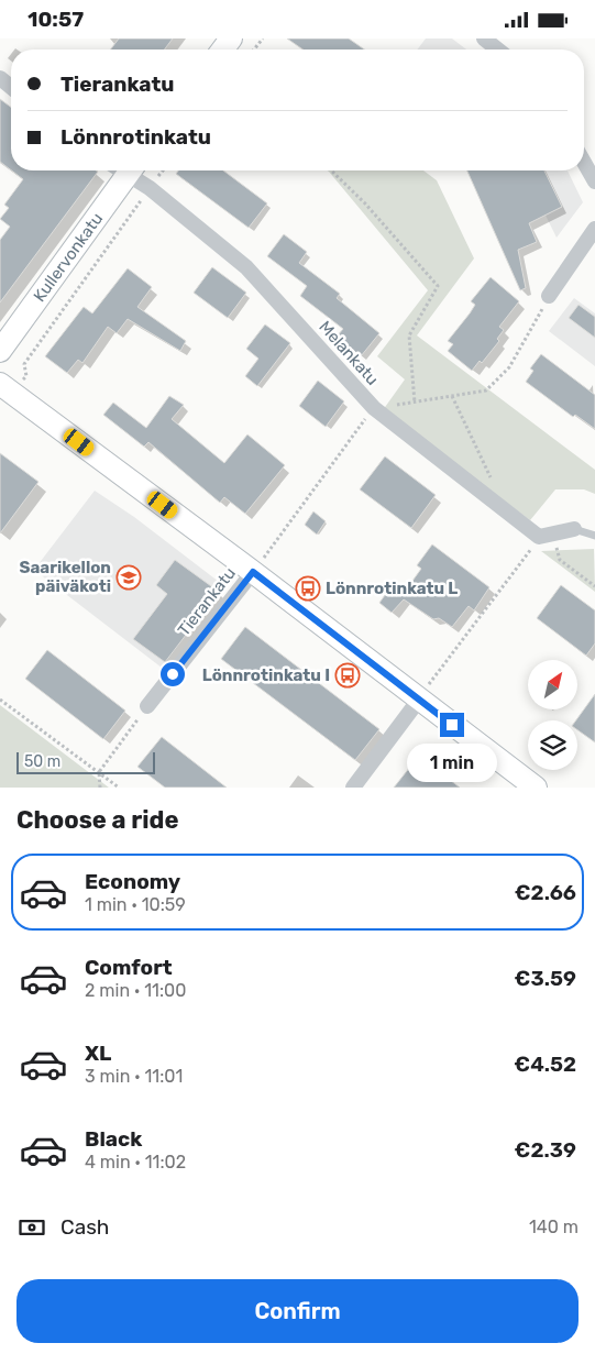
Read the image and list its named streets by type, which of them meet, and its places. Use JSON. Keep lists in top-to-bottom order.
{
  "streets": {
    "street": ["Kullervonkatu", "Melankatu", "Tierankatu"]
  },
  "places": {
    "school or university": ["Saarikellon päiväkoti"],
    "bus stop": ["Lönnrotinkatu L", "Lönnrotinkatu I"]
  },
  "scale_bar": "50 m",
  "north": "top right",
  "page": {
    "status": "10:57",
    "banner": ["Tierankatu", "Lönnrotinkatu"],
    "bubble": "1 min",
    "scale": "50 m",
    "heading": "Choose a ride",
    "list": [
      {
        "name": "Economy",
        "note": "1 min · 10:59",
        "value": "€2.66"
      },
      {
        "name": "Comfort",
        "note": "2 min · 11:00",
        "value": "€3.59"
      },
      {
        "name": "XL",
        "note": "3 min · 11:01",
        "value": "€4.52"
      },
      {
        "name": "Black",
        "note": "4 min · 11:02",
        "value": "€2.39"
      }
    ],
    "pay": ["Cash", "140 m"],
    "buttons": "Confirm"
  }
}
